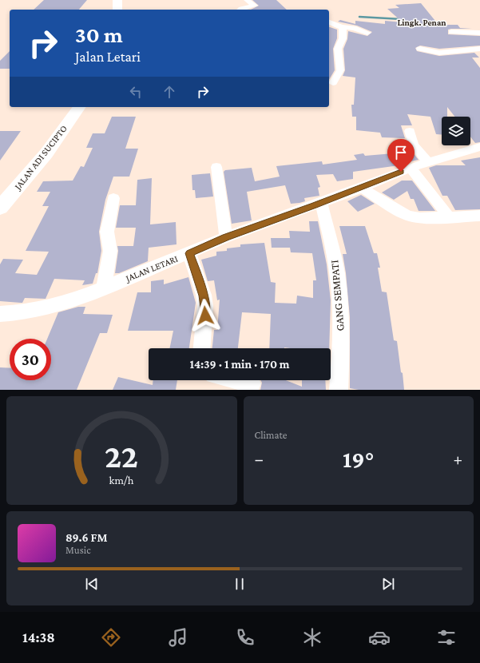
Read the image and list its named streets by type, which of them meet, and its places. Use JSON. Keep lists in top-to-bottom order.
{
  "streets": {
    "highway": ["JALAN ADI SUCIPTO"],
    "street": ["JALAN LETARI", "GANG SEMPATI"]
  },
  "crossings": [
    ["JALAN LETARI", "GANG SEMPATI"]
  ],
  "districts": ["Lingk. Penan"],
  "page": {
    "turn": ["30 m", "Jalan Letari"],
    "limit": "30",
    "trip": "14:39 · 1 min · 170 m",
    "tile": "Climate",
    "heat": ["−", "19°", "+"],
    "song": ["89.6 FM", "Music"],
    "tabs": "14:38",
    "gauge": ["22", "km/h"]
  }
}
